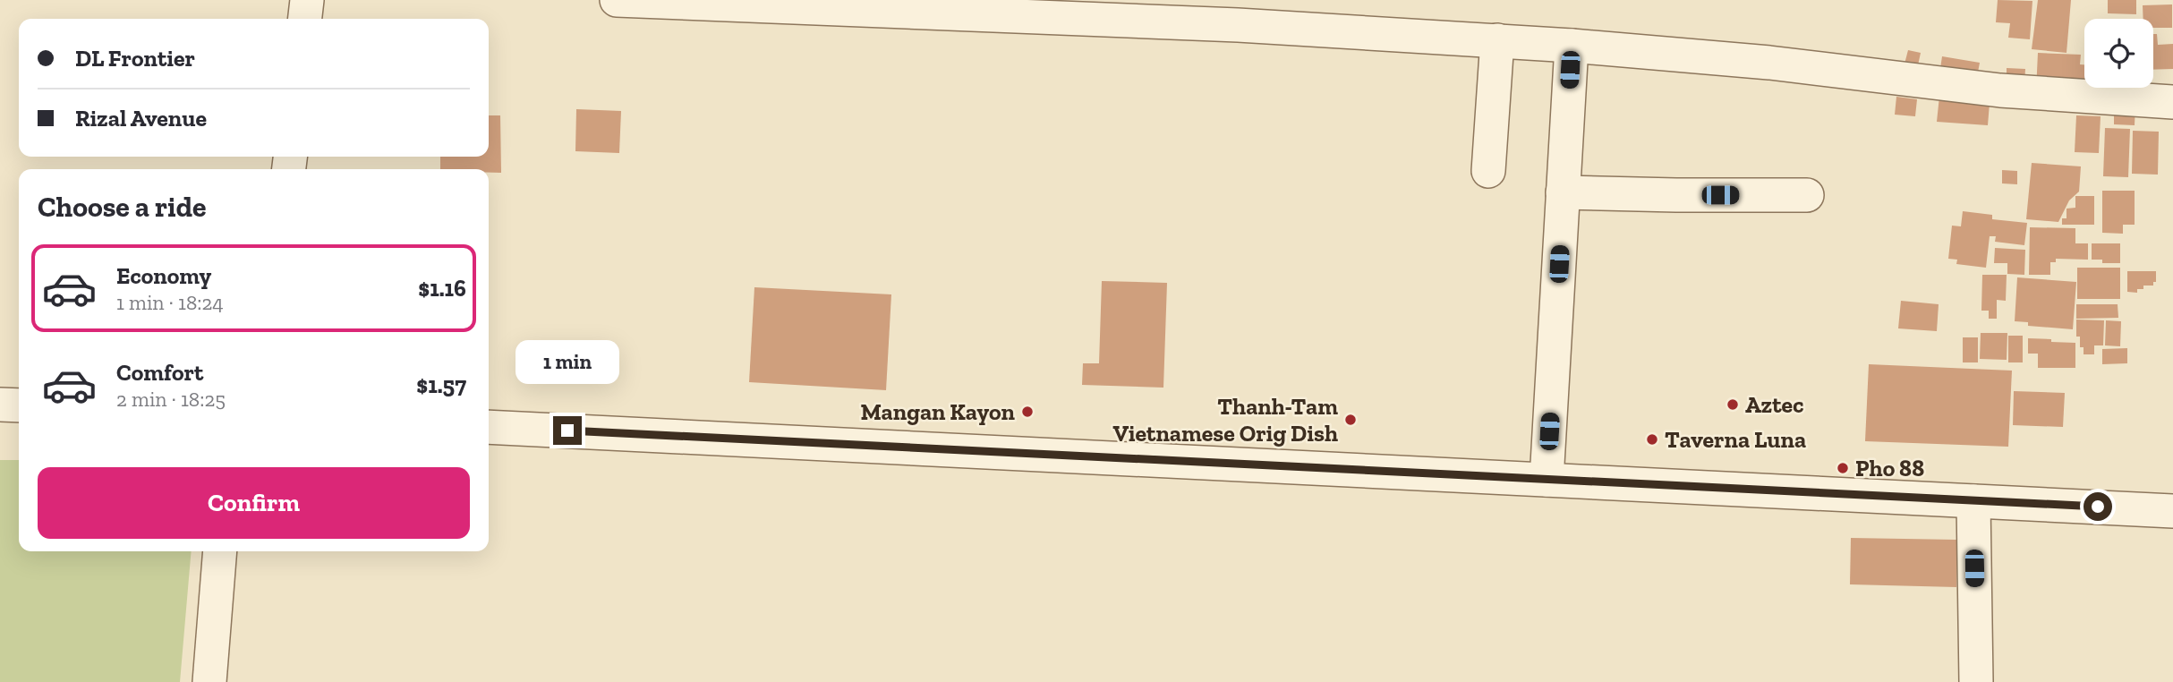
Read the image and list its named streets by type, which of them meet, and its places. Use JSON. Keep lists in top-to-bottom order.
{
  "places": [
    "Aztec",
    "Mangan Kayon",
    "Thanh-Tam Vietnamese Orig Dish",
    "Taverna Luna",
    "Pho 88"
  ],
  "page": {
    "banner": ["DL Frontier", "Rizal Avenue"],
    "heading": "Choose a ride",
    "list": [
      {
        "name": "Economy",
        "note": "1 min · 18:24",
        "value": "$1.16"
      },
      {
        "name": "Comfort",
        "note": "2 min · 18:25",
        "value": "$1.57"
      }
    ],
    "bubble": "1 min",
    "buttons": "Confirm"
  }
}
